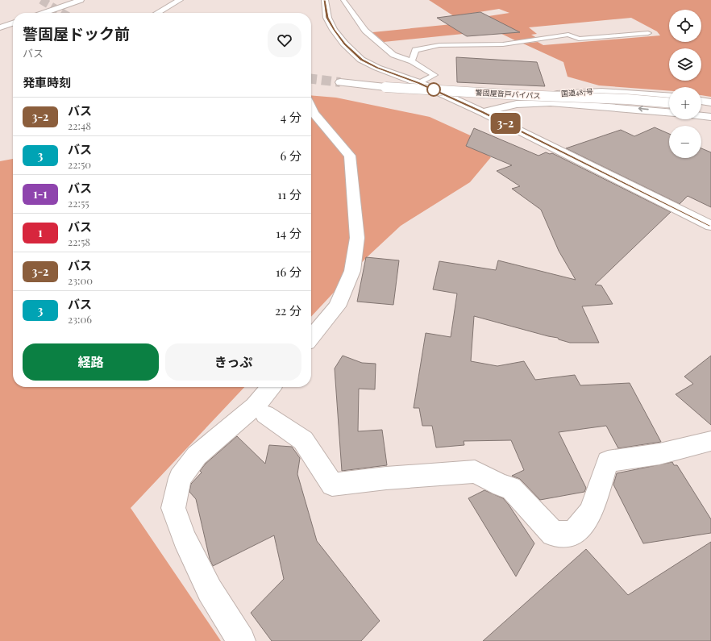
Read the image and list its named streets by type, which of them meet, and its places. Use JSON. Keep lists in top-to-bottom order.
{
  "streets": {
    "main road": ["国道487号", "警固屋音戸バイパス"]
  },
  "lines": ["bus line 3-2"],
  "page": {
    "on_map": "3-2",
    "map_buttons": ["+", "−"],
    "heading": [
      ["警固屋ドック前", "バス"],
      "発車時刻"
    ],
    "list": [
      {
        "mark": "3-2",
        "name": "バス",
        "note": "22:48",
        "value": "4 分"
      },
      {
        "mark": "3",
        "name": "バス",
        "note": "22:50",
        "value": "6 分"
      },
      {
        "mark": "1-1",
        "name": "バス",
        "note": "22:55",
        "value": "11 分"
      },
      {
        "mark": "1",
        "name": "バス",
        "note": "22:58",
        "value": "14 分"
      },
      {
        "mark": "3-2",
        "name": "バス",
        "note": "23:00",
        "value": "16 分"
      },
      {
        "mark": "3",
        "name": "バス",
        "note": "23:06",
        "value": "22 分"
      }
    ],
    "buttons": ["経路", "きっぷ"]
  }
}
